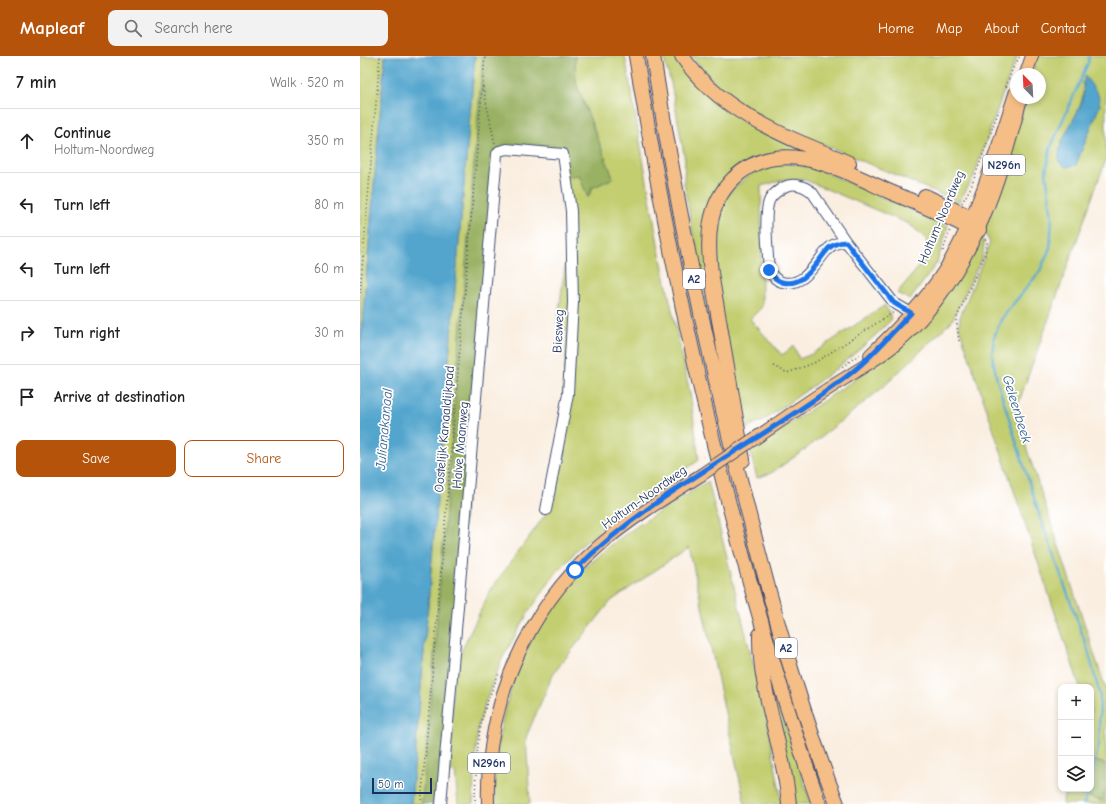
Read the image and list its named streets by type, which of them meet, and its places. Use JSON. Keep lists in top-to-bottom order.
{
  "streets": {
    "highway": ["A2"],
    "main road": ["N296n", "Holtum-Noordweg"],
    "street": ["Biesweg", "Halve Maanweg"],
    "path": ["Oostelijk Kanaaldijkpad"]
  },
  "crossings": [
    ["Holtum-Noordweg", "A2"],
    ["Biesweg", "Halve Maanweg"]
  ],
  "water": ["Geleenbeek", "Julianakanaal"],
  "scale_bar": "50 m",
  "north": "top left",
  "page": {
    "header": "Mapleaf",
    "search": "Search here",
    "nav": [
      "Home",
      "Map",
      "About",
      "Contact"
    ],
    "heading": ["7 min", "Walk · 520 m"],
    "list": [
      ["Continue", "Holtum-Noordweg", "350 m"],
      ["Turn left", "80 m"],
      ["Turn left", "60 m"],
      ["Turn right", "30 m"],
      "Arrive at destination"
    ],
    "buttons": ["Save", "Share"],
    "map_buttons": ["+", "−"],
    "scale": "50 m"
  }
}
